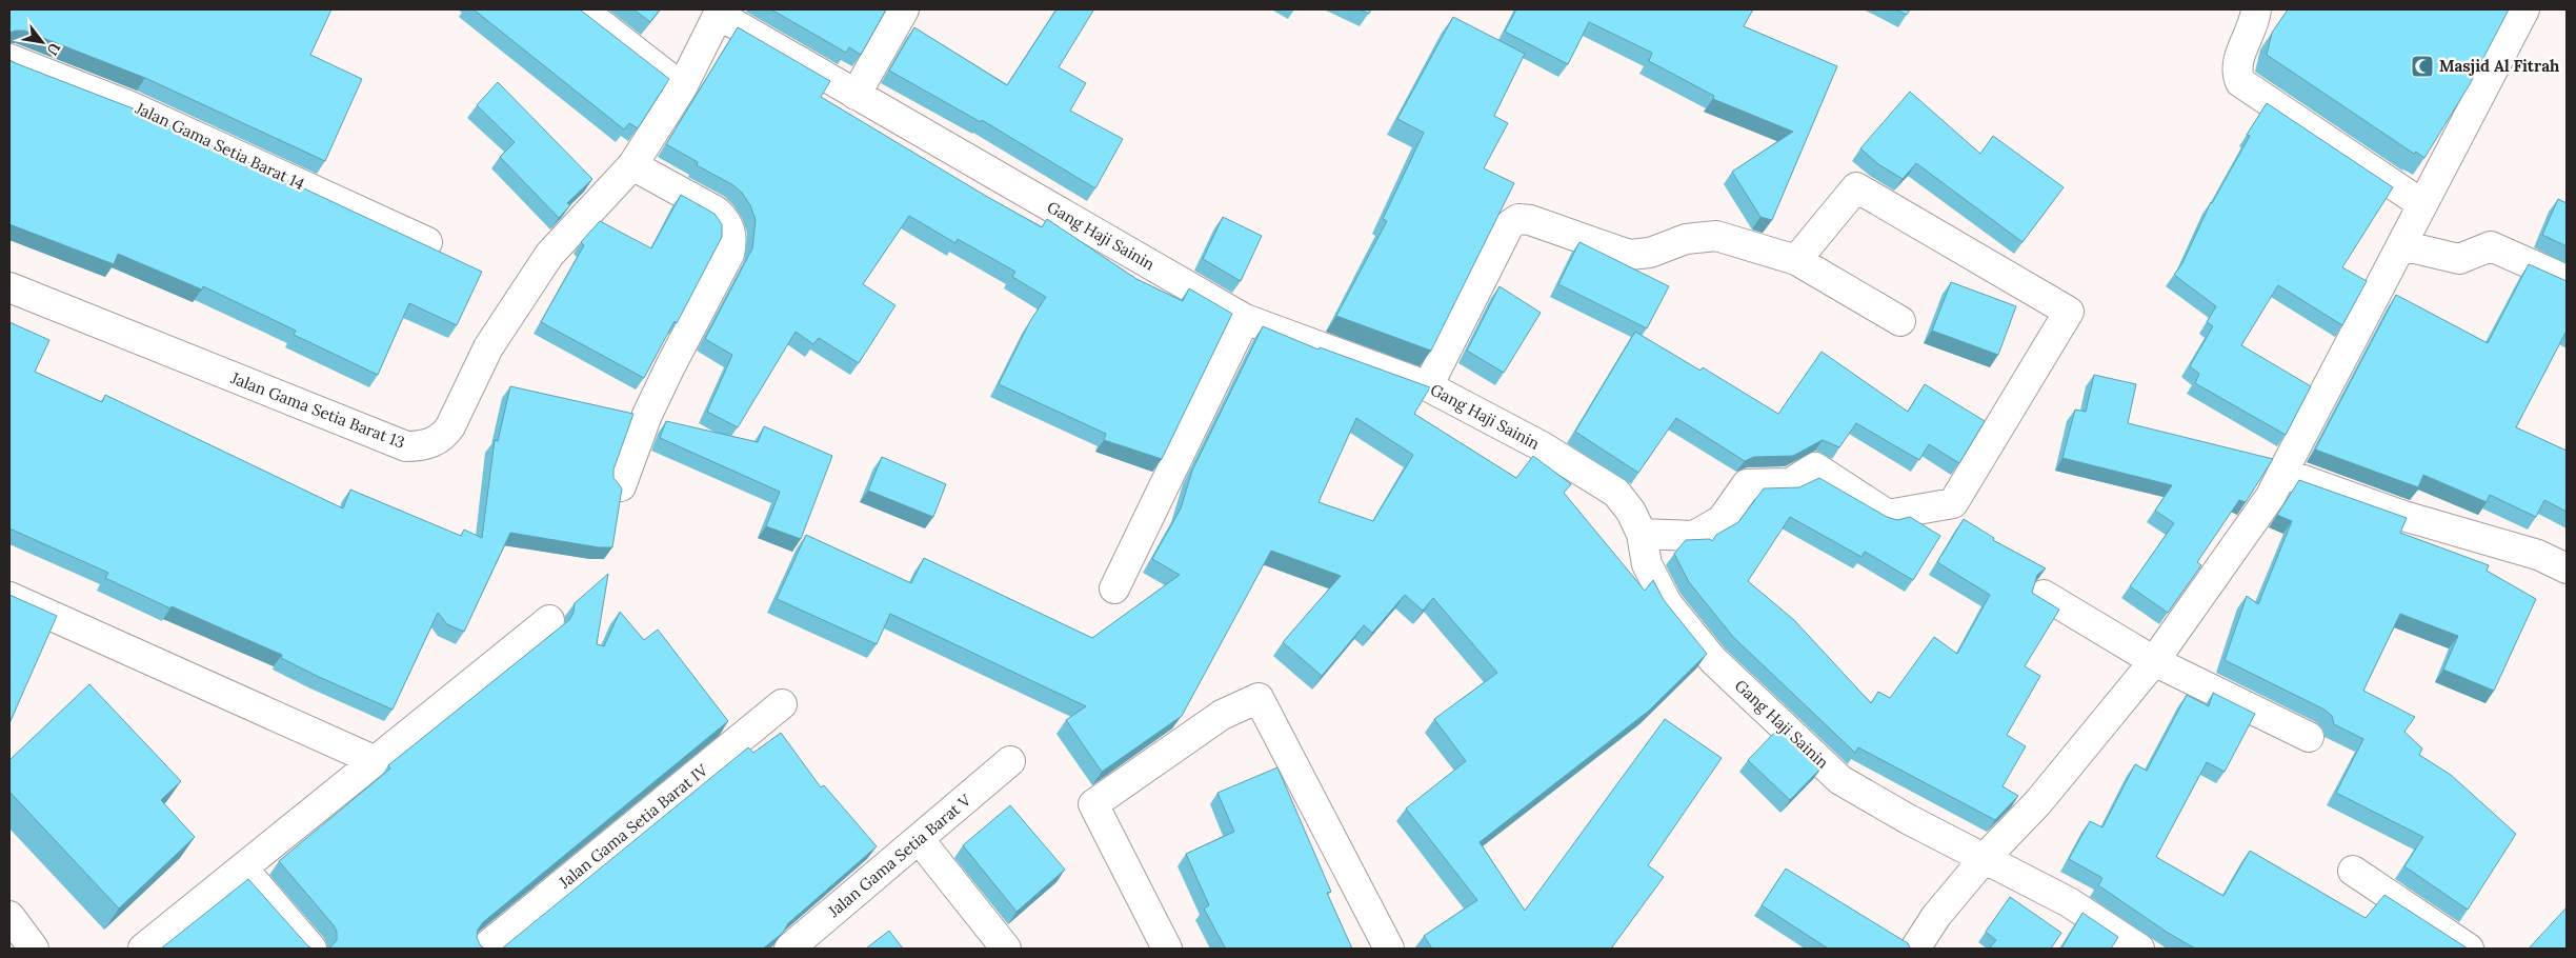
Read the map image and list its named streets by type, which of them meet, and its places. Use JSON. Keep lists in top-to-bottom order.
{
  "streets": {
    "street": [
      "Jalan Gama Setia Barat 14",
      "Gang Haji Sainin",
      "Jalan Gama Setia Barat 13",
      "Jalan Gama Setia Barat IV",
      "Jalan Gama Setia Barat V"
    ]
  },
  "crossings": [
    ["Gang Haji Sainin", "Jalan Gama Setia Barat 13"]
  ],
  "places": {
    "mosque": ["Masjid Al Fitrah"]
  },
  "north": "bottom right"
}
